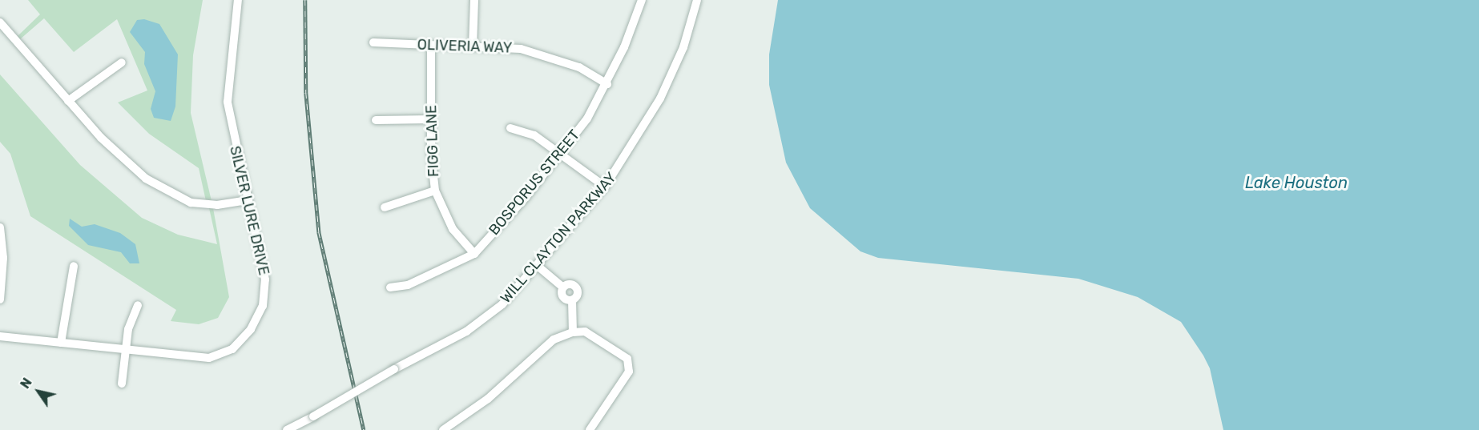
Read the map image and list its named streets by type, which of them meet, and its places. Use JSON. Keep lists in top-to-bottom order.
{
  "streets": {
    "street": [
      "OLIVERIA WAY",
      "FIGG LANE",
      "BOSPORUS STREET",
      "SILVER LURE DRIVE",
      "WILL CLAYTON PARKWAY"
    ]
  },
  "crossings": [
    ["OLIVERIA WAY", "FIGG LANE"],
    ["OLIVERIA WAY", "BOSPORUS STREET"],
    ["FIGG LANE", "BOSPORUS STREET"]
  ],
  "water": ["Lake Houston"],
  "north": "top left"
}
